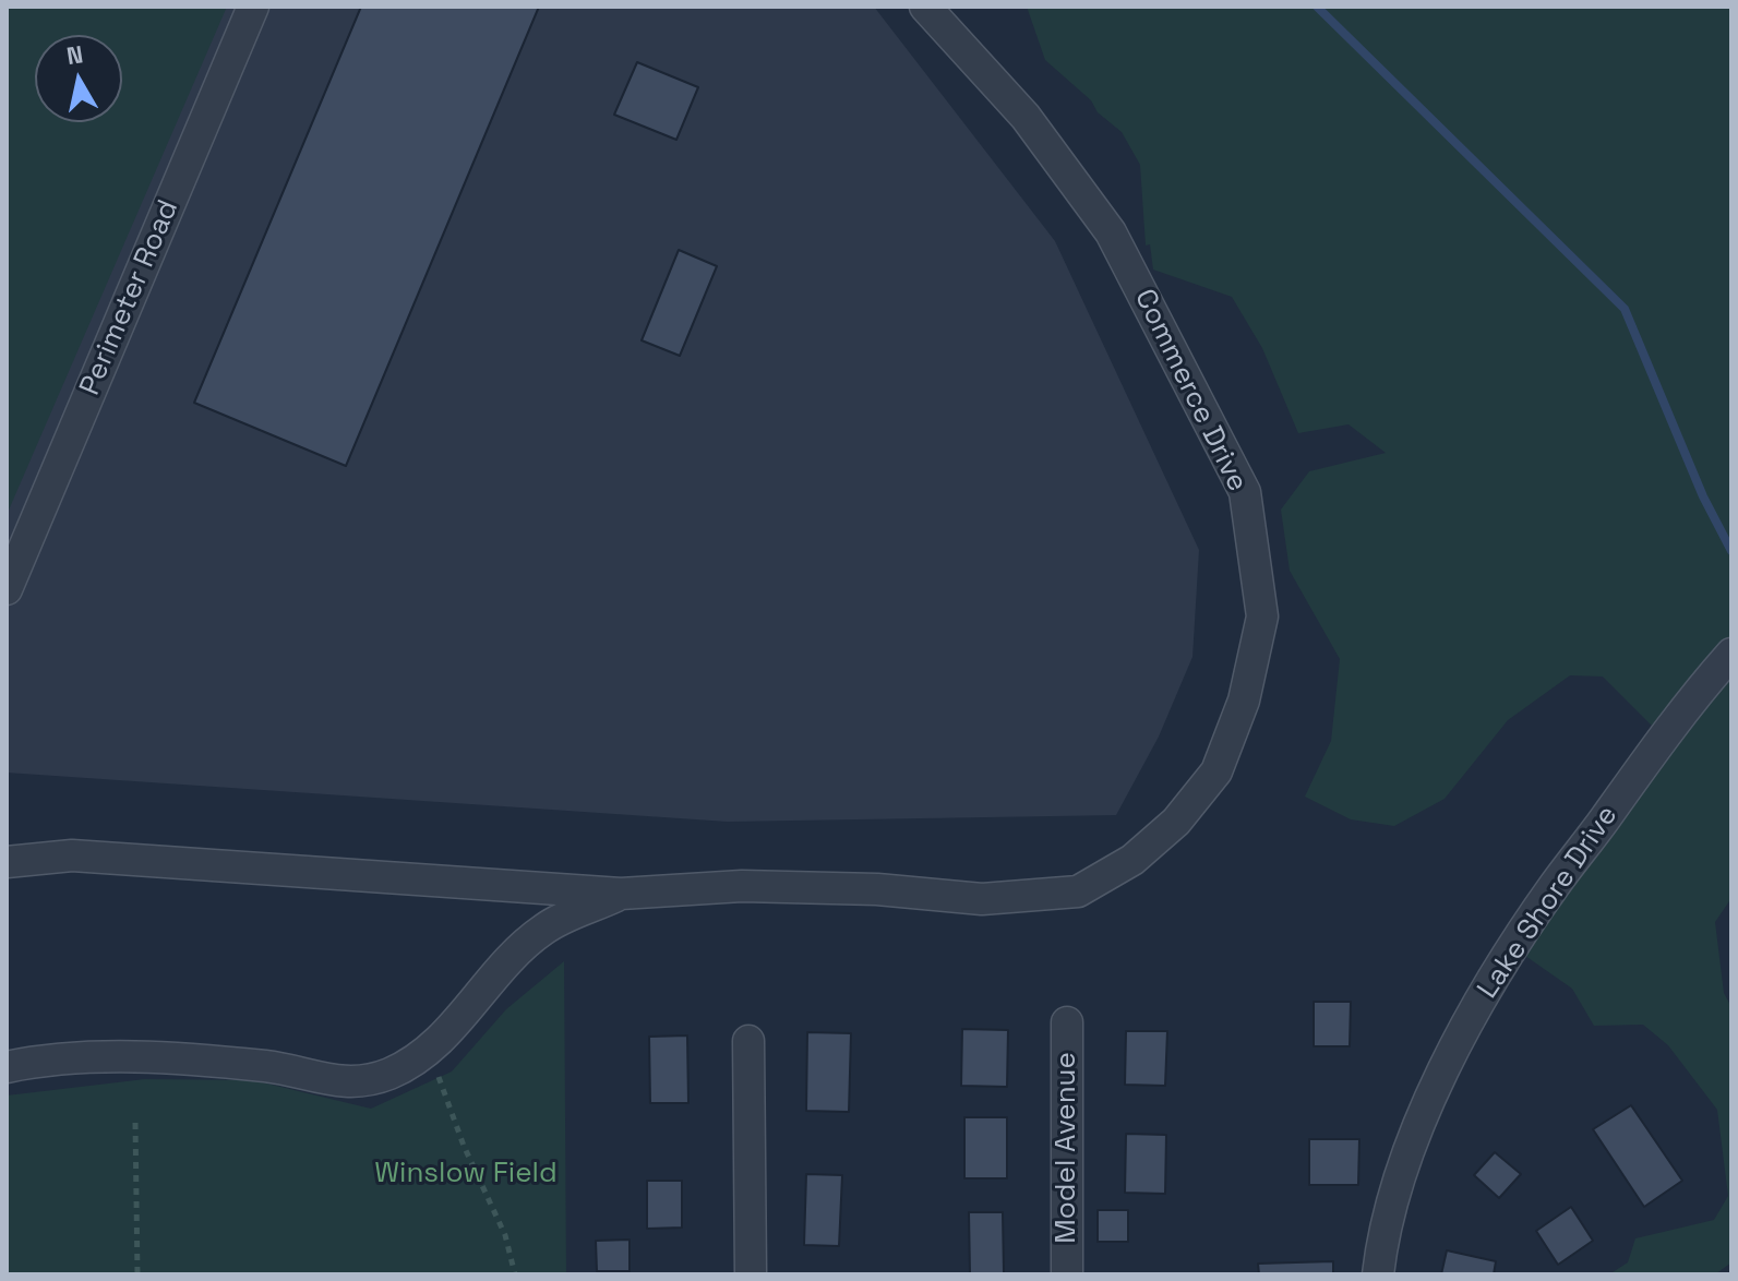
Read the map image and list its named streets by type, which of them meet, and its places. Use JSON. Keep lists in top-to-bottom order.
{
  "streets": {
    "street": [
      "Perimeter Road",
      "Commerce Drive",
      "Lake Shore Drive",
      "Model Avenue"
    ]
  },
  "parks": ["Winslow Field"],
  "north": "top"
}
